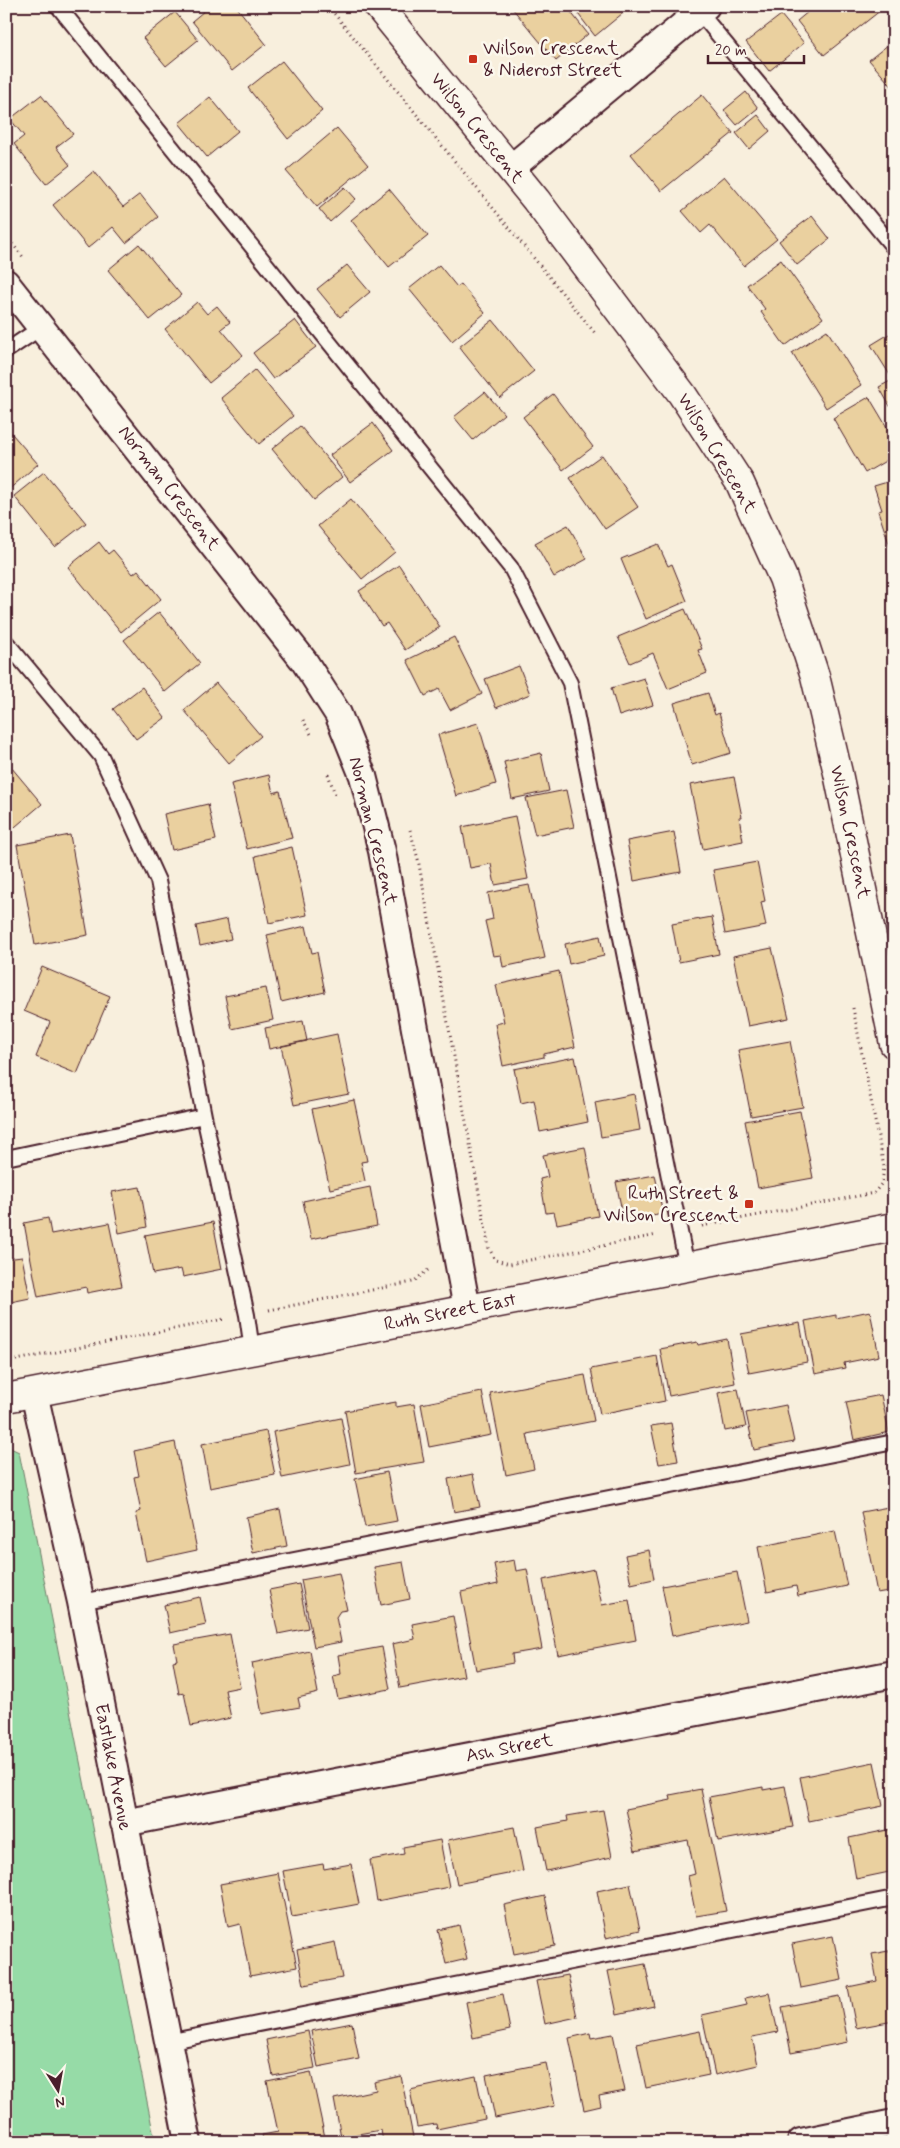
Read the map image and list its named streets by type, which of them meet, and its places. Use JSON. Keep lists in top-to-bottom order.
{
  "streets": {
    "street": [
      "Wilson Crescent",
      "Norman Crescent",
      "Ruth Street East",
      "Ash Street",
      "Eastlake Avenue"
    ]
  },
  "crossings": [
    ["Norman Crescent", "Ruth Street East"],
    ["Ruth Street East", "Eastlake Avenue"],
    ["Ash Street", "Eastlake Avenue"]
  ],
  "places": {
    "transit": ["Wilson Crescent & Niderost Street", "Ruth Street & Wilson Crescent"]
  },
  "scale_bar": "20 m",
  "north": "bottom"
}
